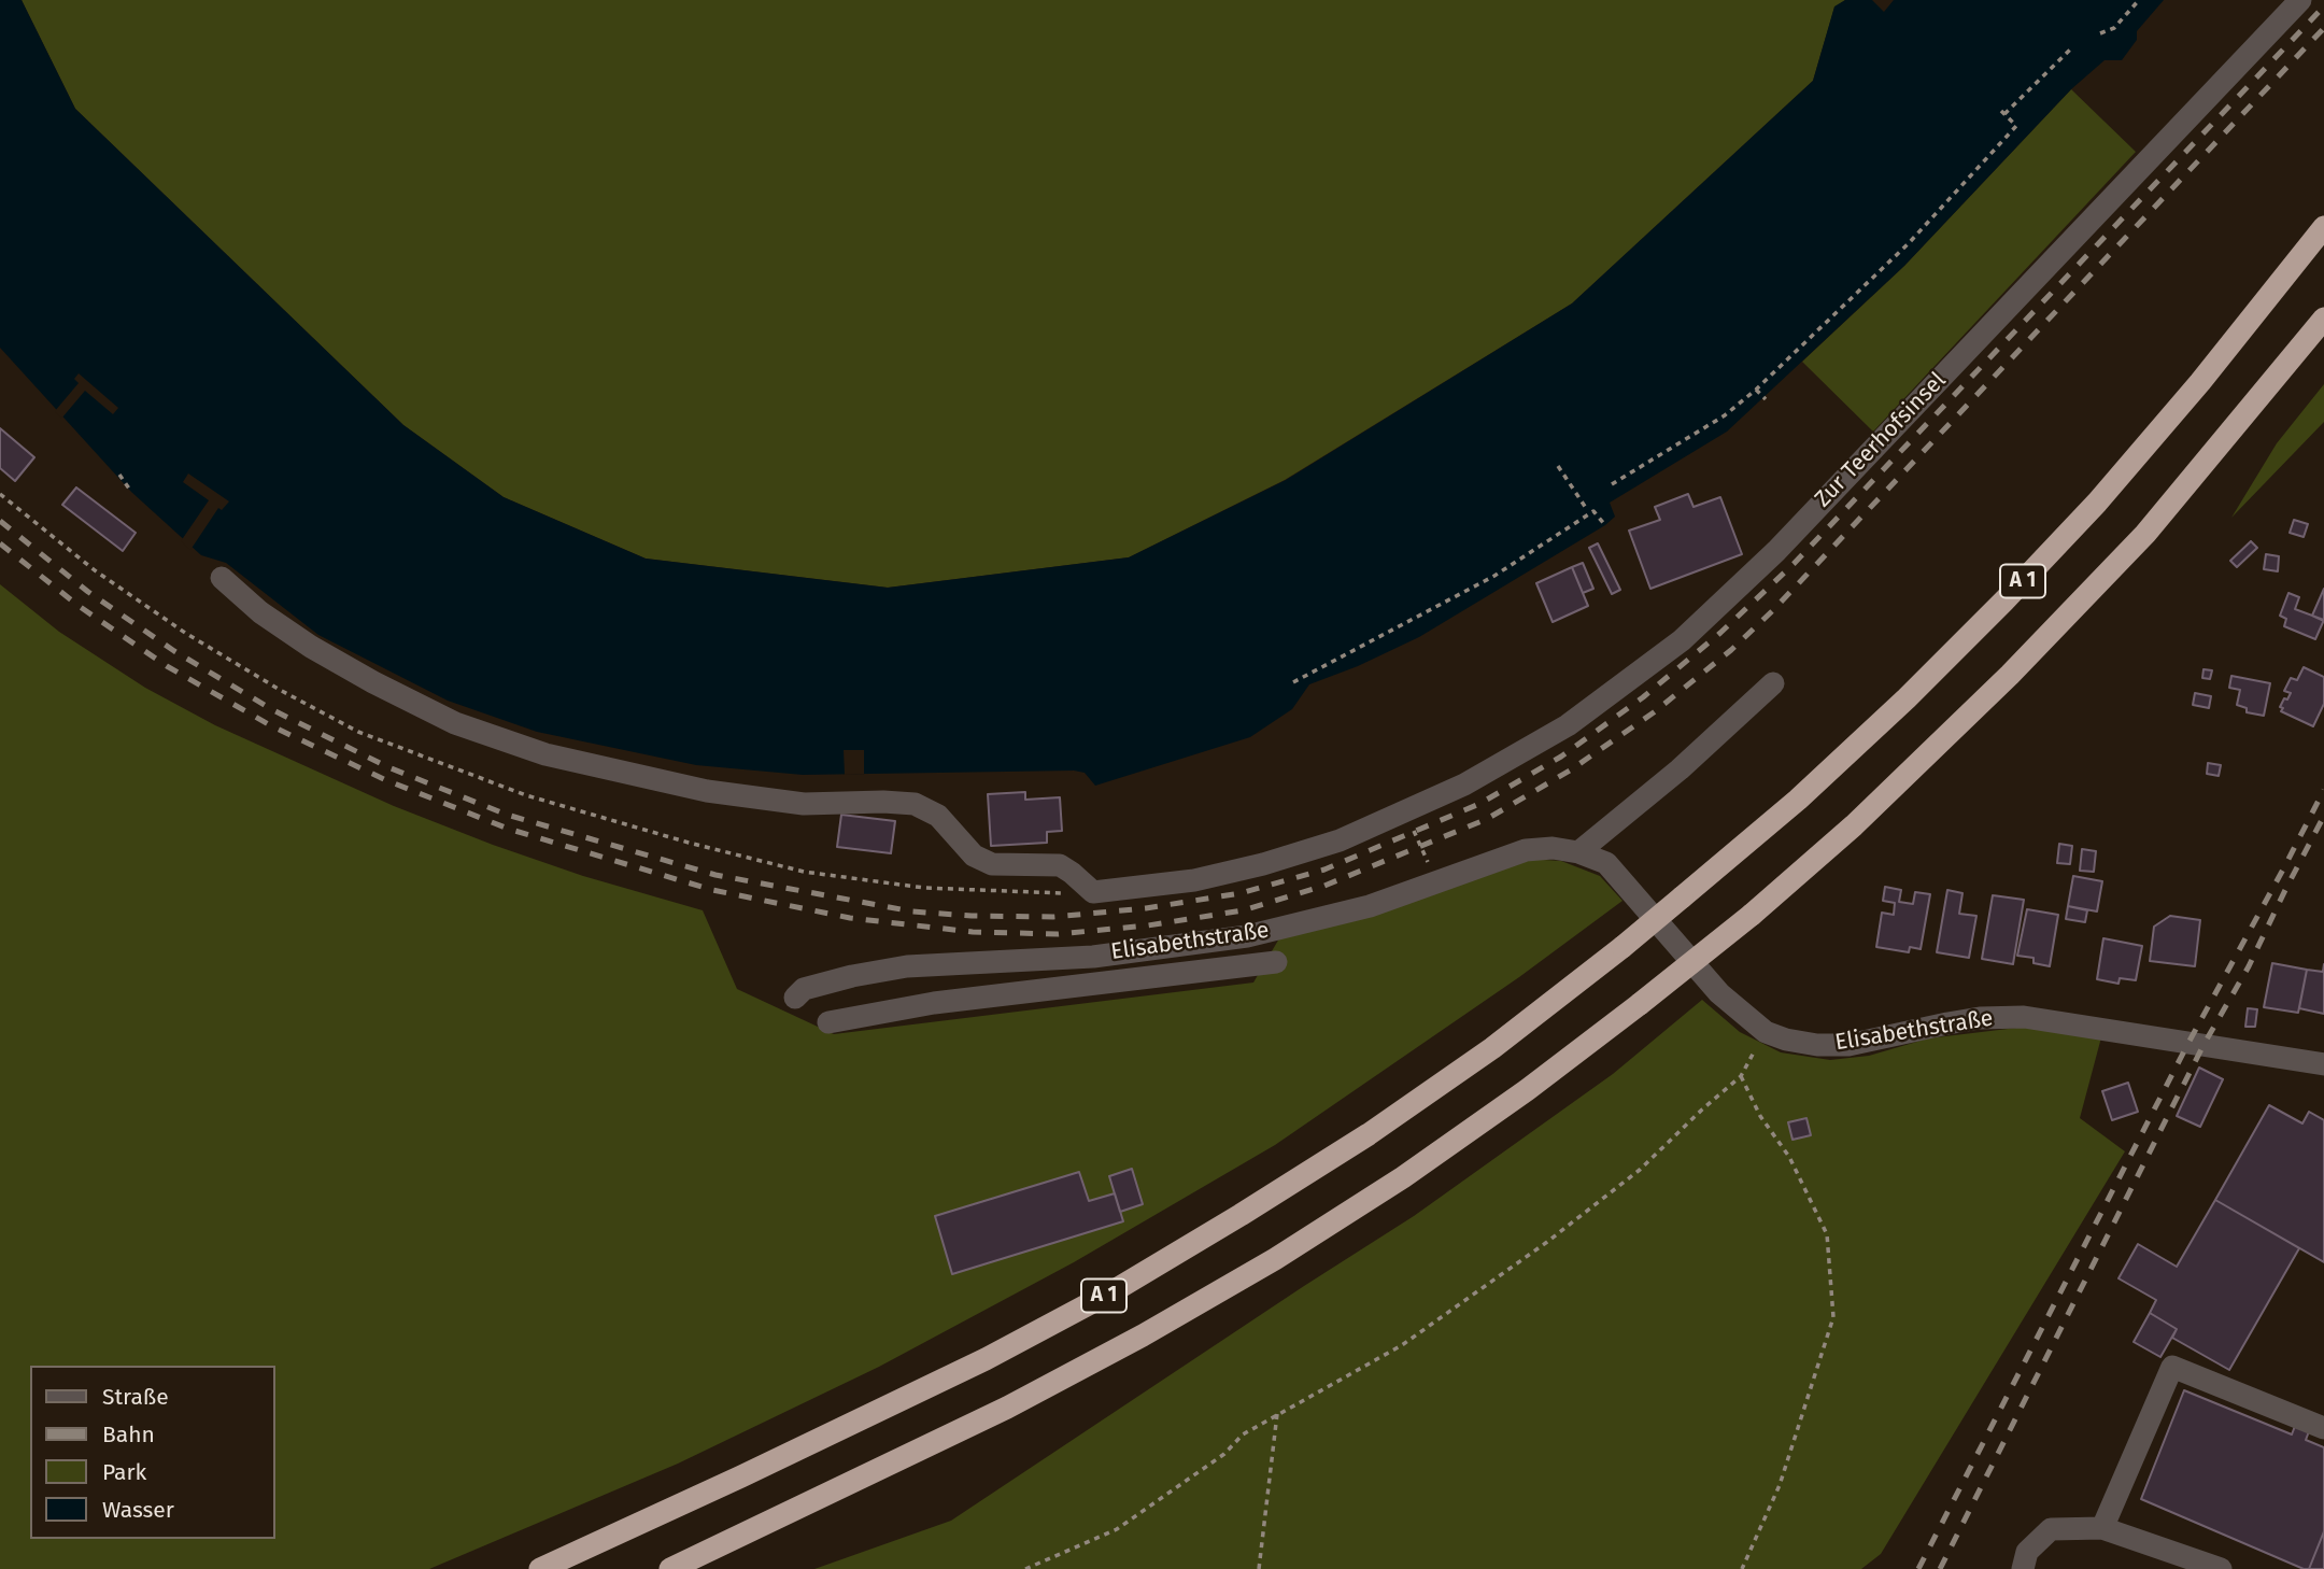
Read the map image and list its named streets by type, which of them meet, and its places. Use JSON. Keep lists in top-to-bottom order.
{
  "streets": {
    "highway": ["A 1"],
    "street": ["Zur Teerhofsinsel", "Elisabethstraße"]
  },
  "legend": [
    "Straße",
    "Bahn",
    "Park",
    "Wasser"
  ]
}
